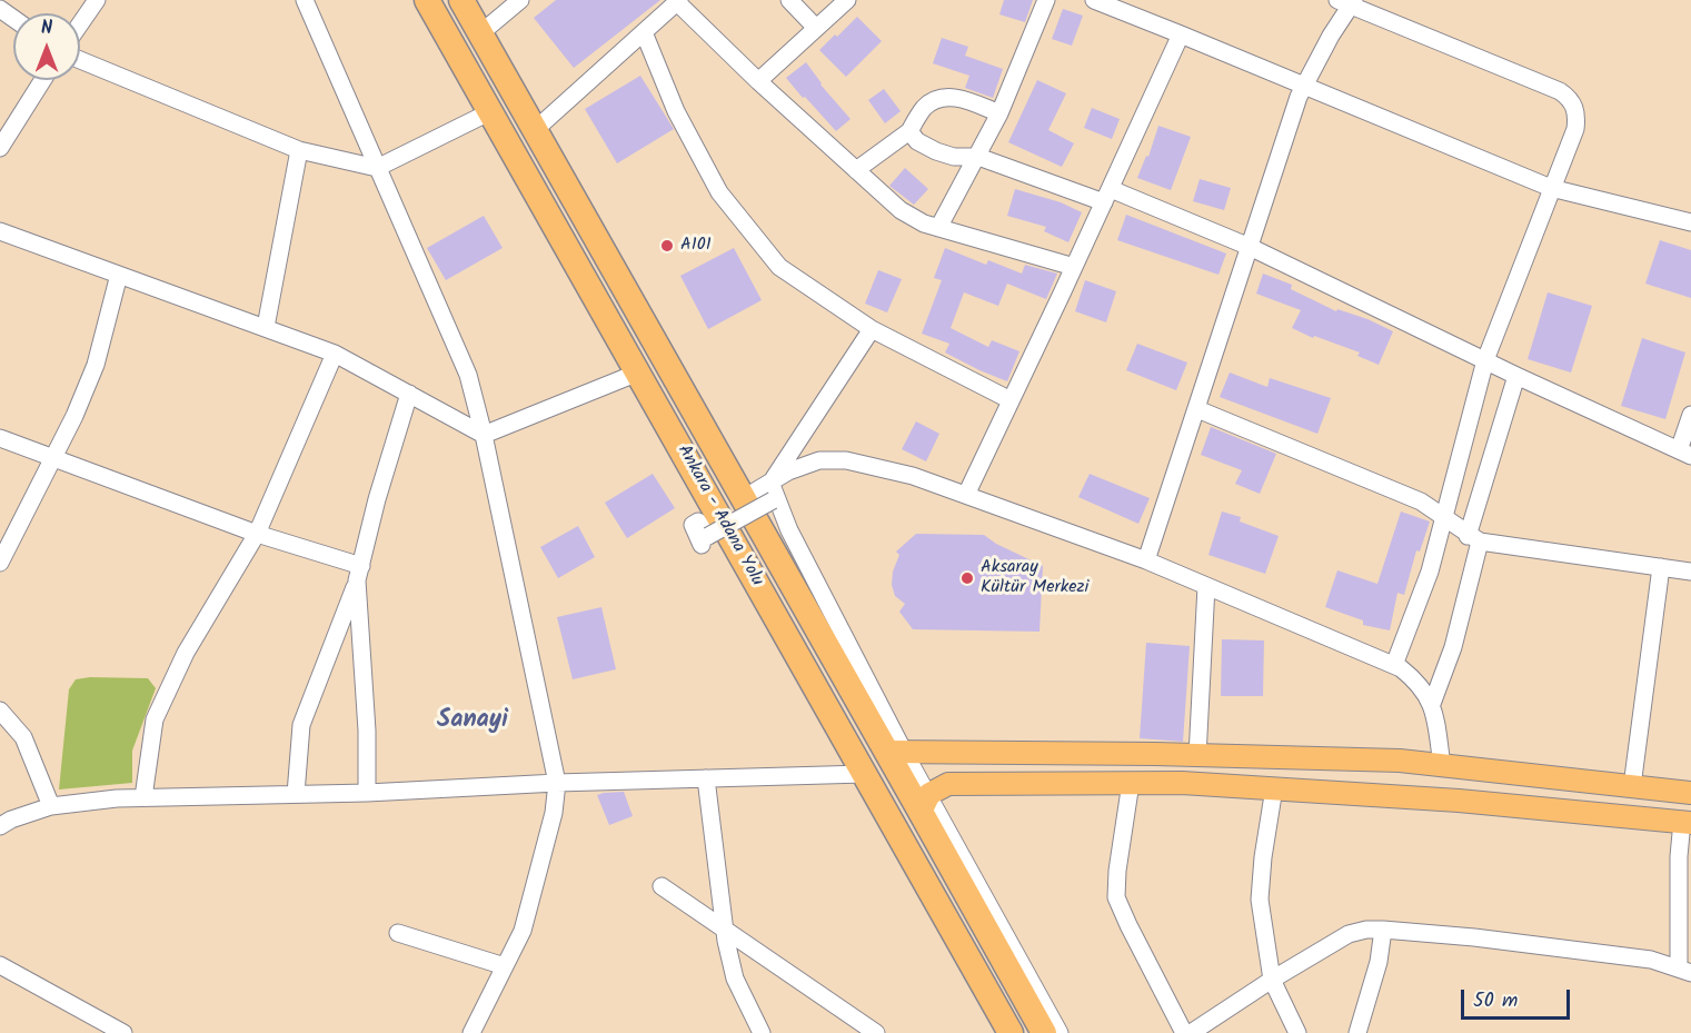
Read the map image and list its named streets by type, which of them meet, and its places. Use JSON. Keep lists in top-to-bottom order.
{
  "streets": {
    "highway": ["Ankara - Adana Yolu"]
  },
  "districts": ["Sanayi"],
  "places": ["A101", "Aksaray Kültür Merkezi"],
  "scale_bar": "50 m",
  "north": "top"
}
